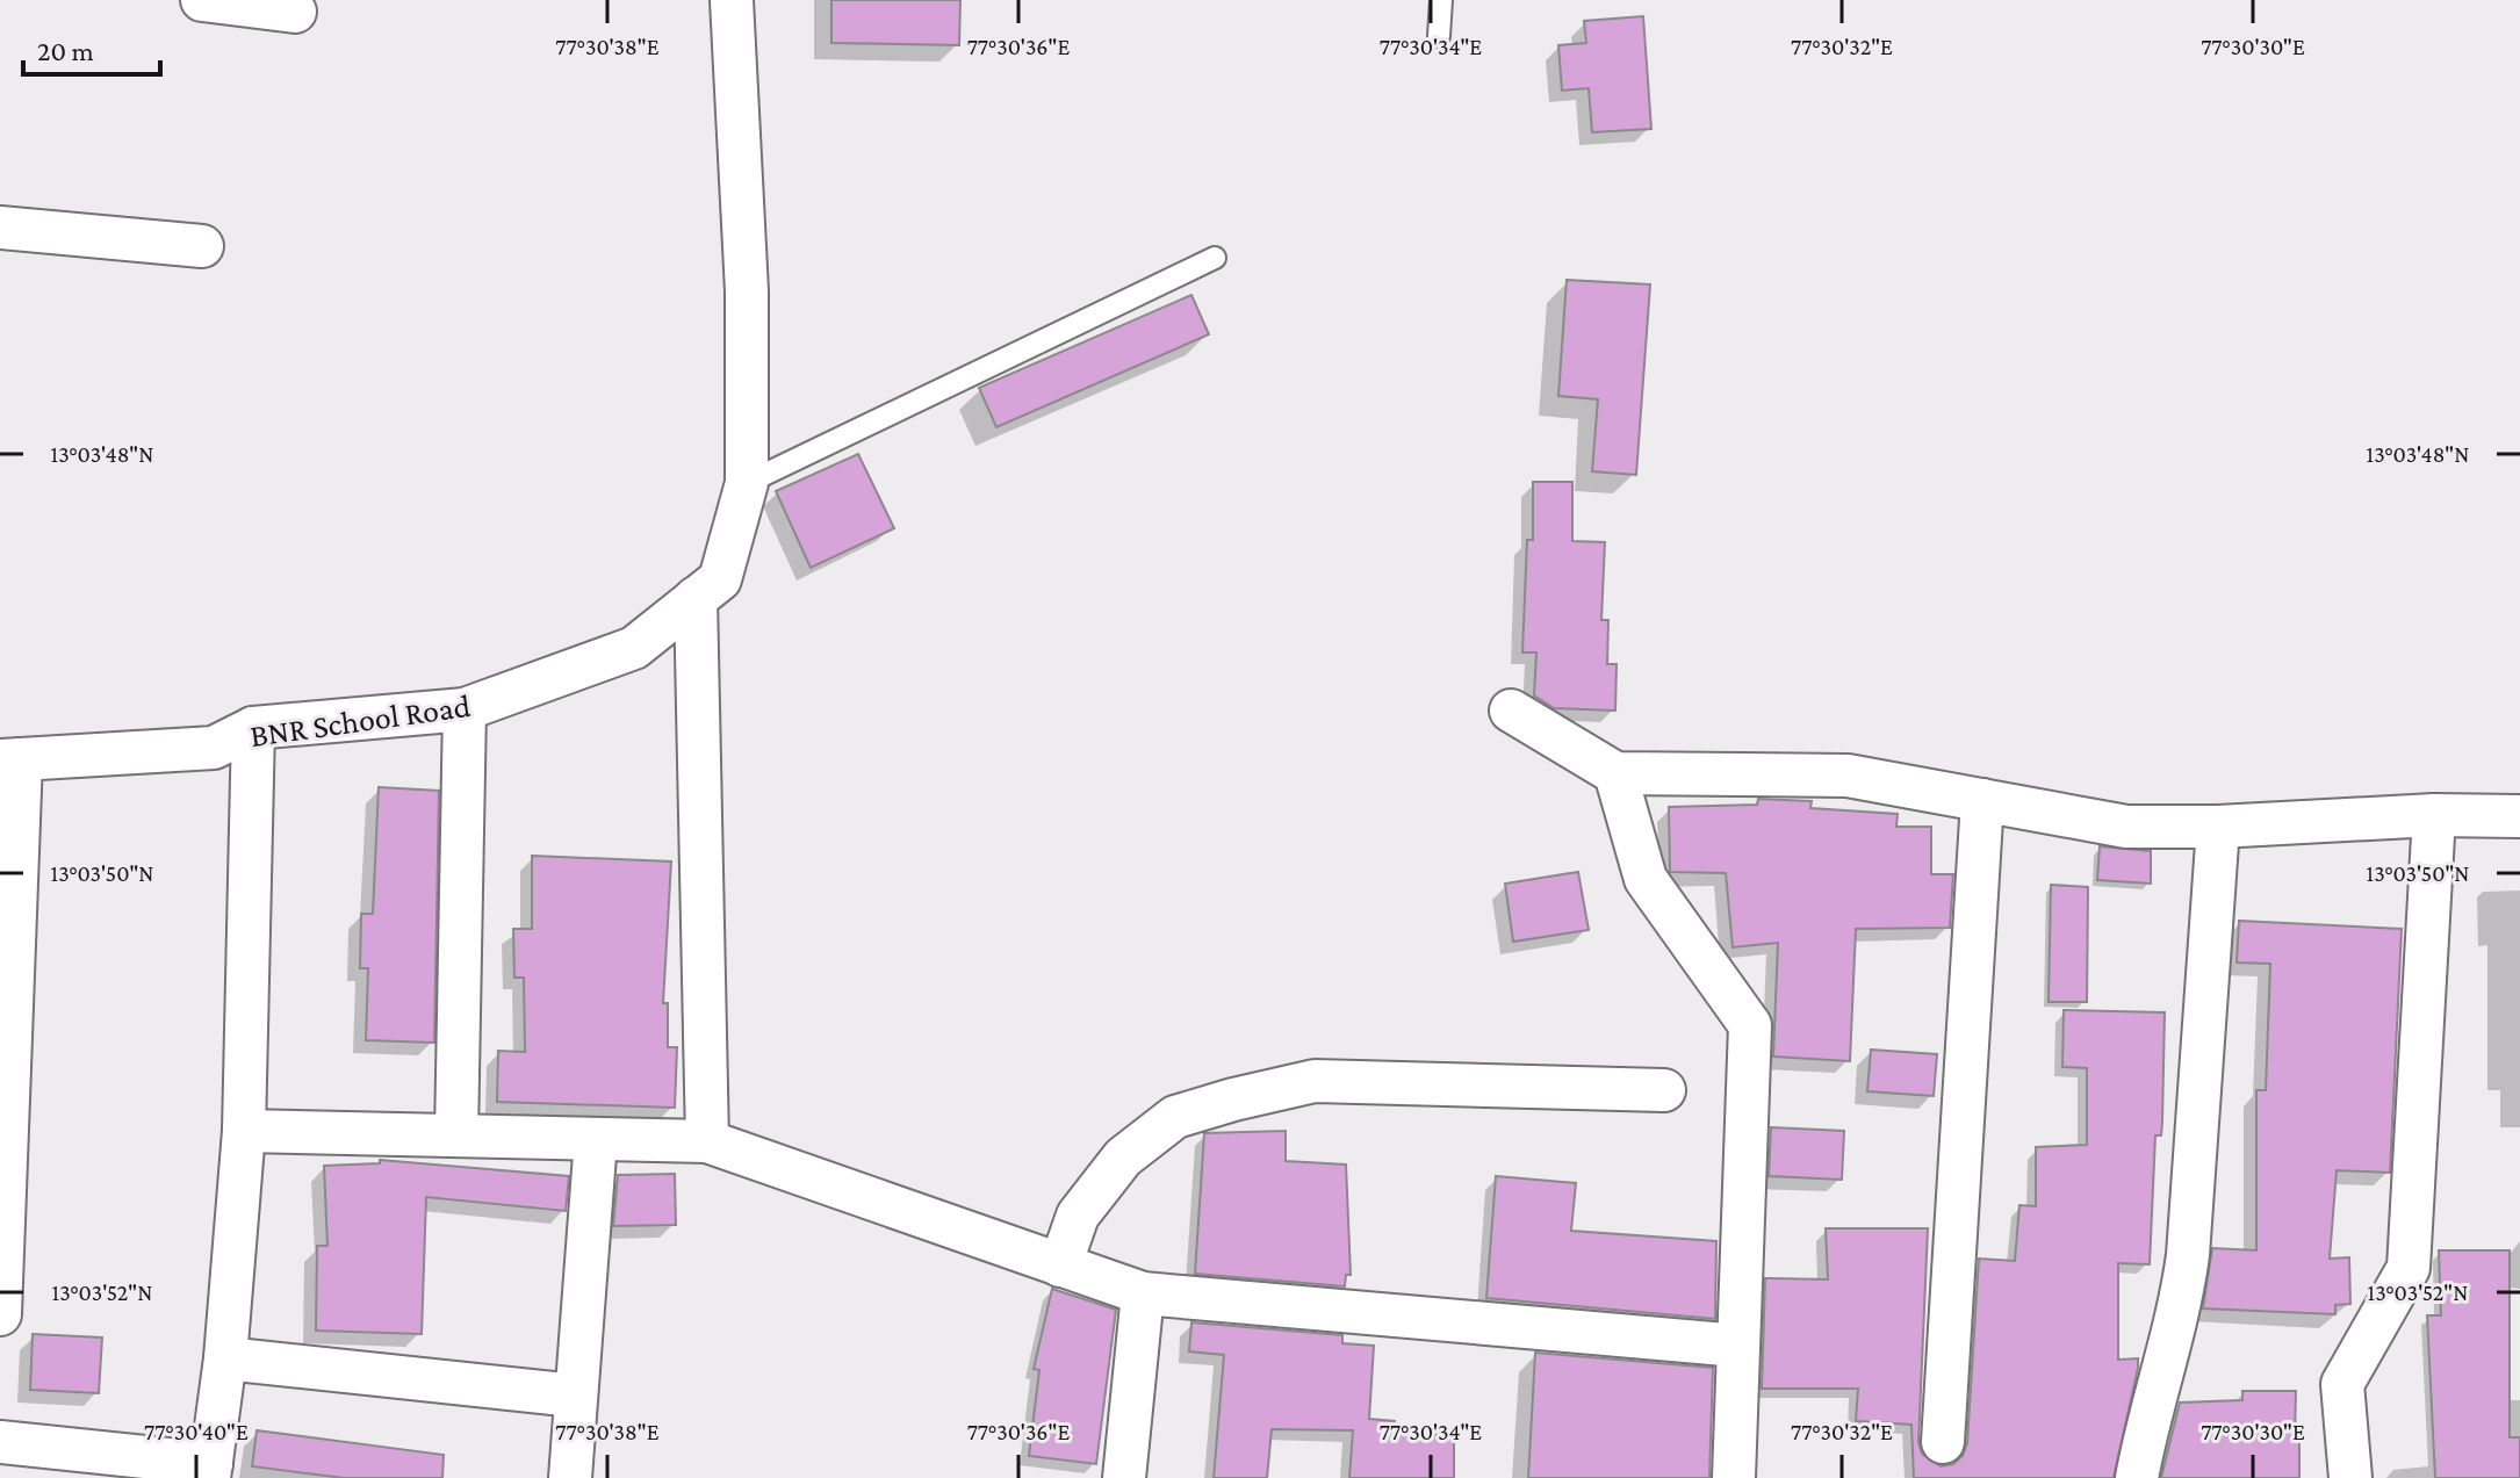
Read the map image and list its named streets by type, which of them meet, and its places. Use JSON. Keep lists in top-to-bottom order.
{
  "streets": {
    "street": ["BNR School Road"]
  },
  "scale_bar": "20 m",
  "coordinates": [
    "77°30'38\"E",
    "77°30'36\"E",
    "77°30'34\"E",
    "77°30'32\"E",
    "77°30'30\"E",
    "13°03'48\"N",
    "13°03'50\"N",
    "13°03'52\"N",
    "77°30'40\"E"
  ]
}
